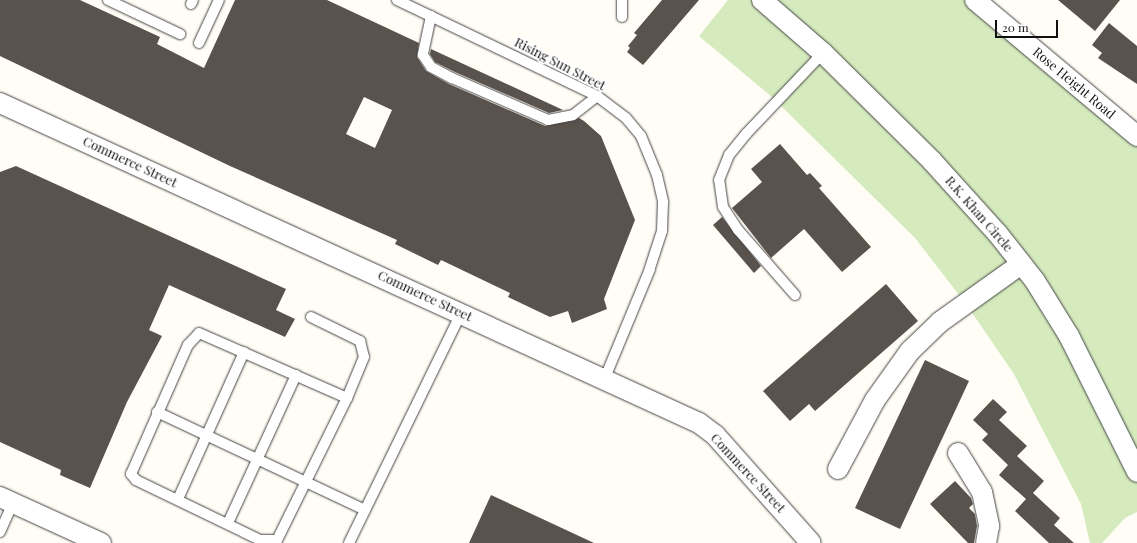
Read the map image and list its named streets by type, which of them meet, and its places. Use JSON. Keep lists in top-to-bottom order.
{
  "streets": {
    "street": ["Rose Height Road", "Commerce Street", "R.K. Khan Circle"],
    "lane": ["Rising Sun Street"]
  },
  "crossings": [
    ["Rising Sun Street", "Commerce Street"]
  ],
  "scale_bar": "20 m"
}
